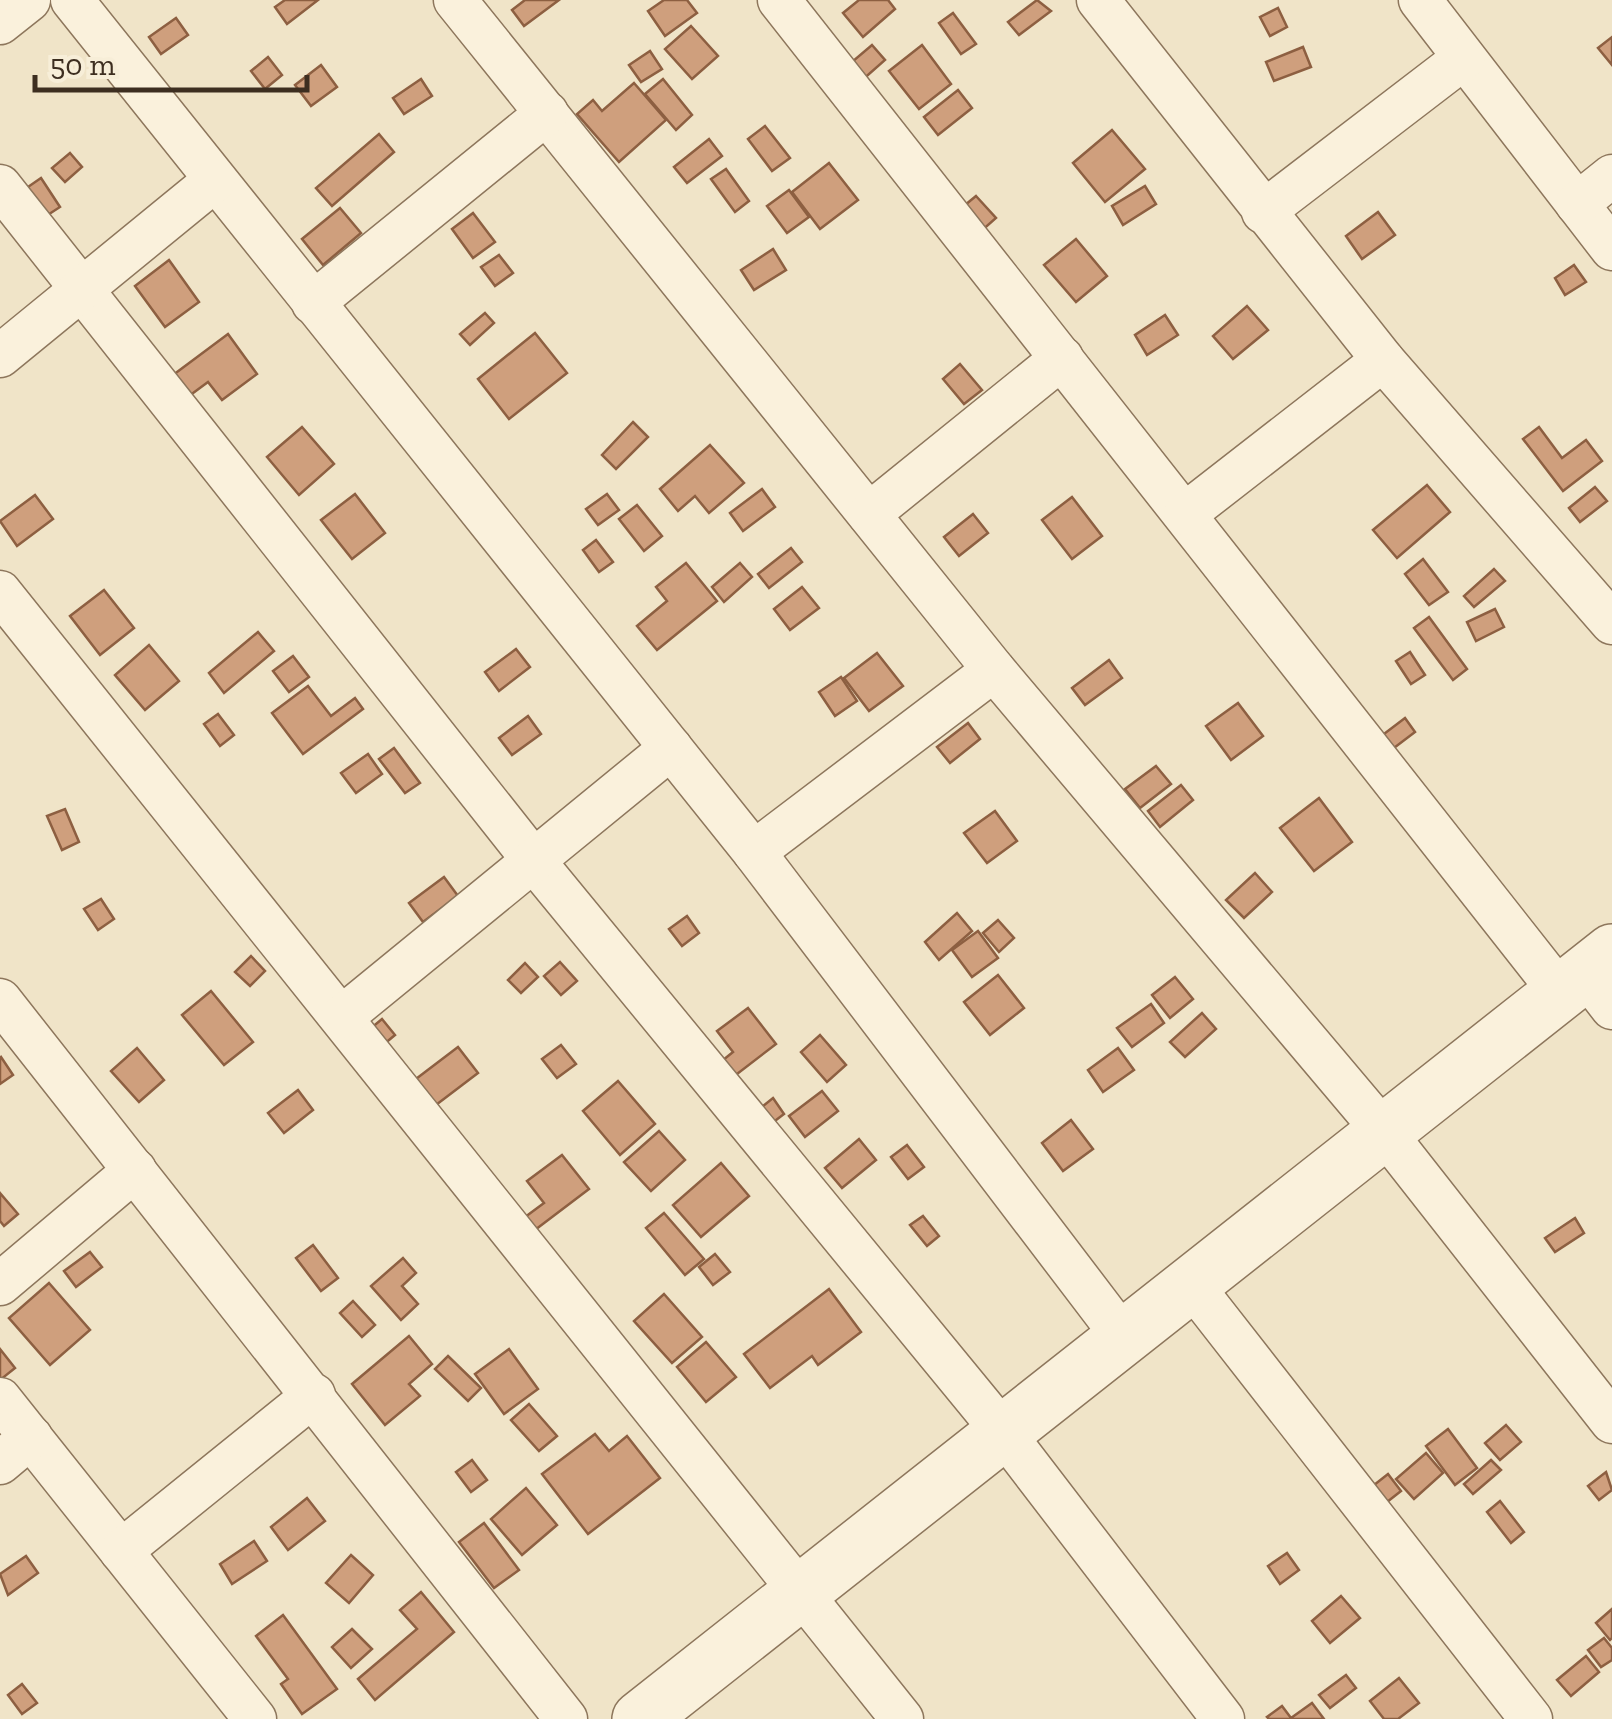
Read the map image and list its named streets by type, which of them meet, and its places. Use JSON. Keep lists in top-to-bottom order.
{
  "scale_bar": "50 m"
}
